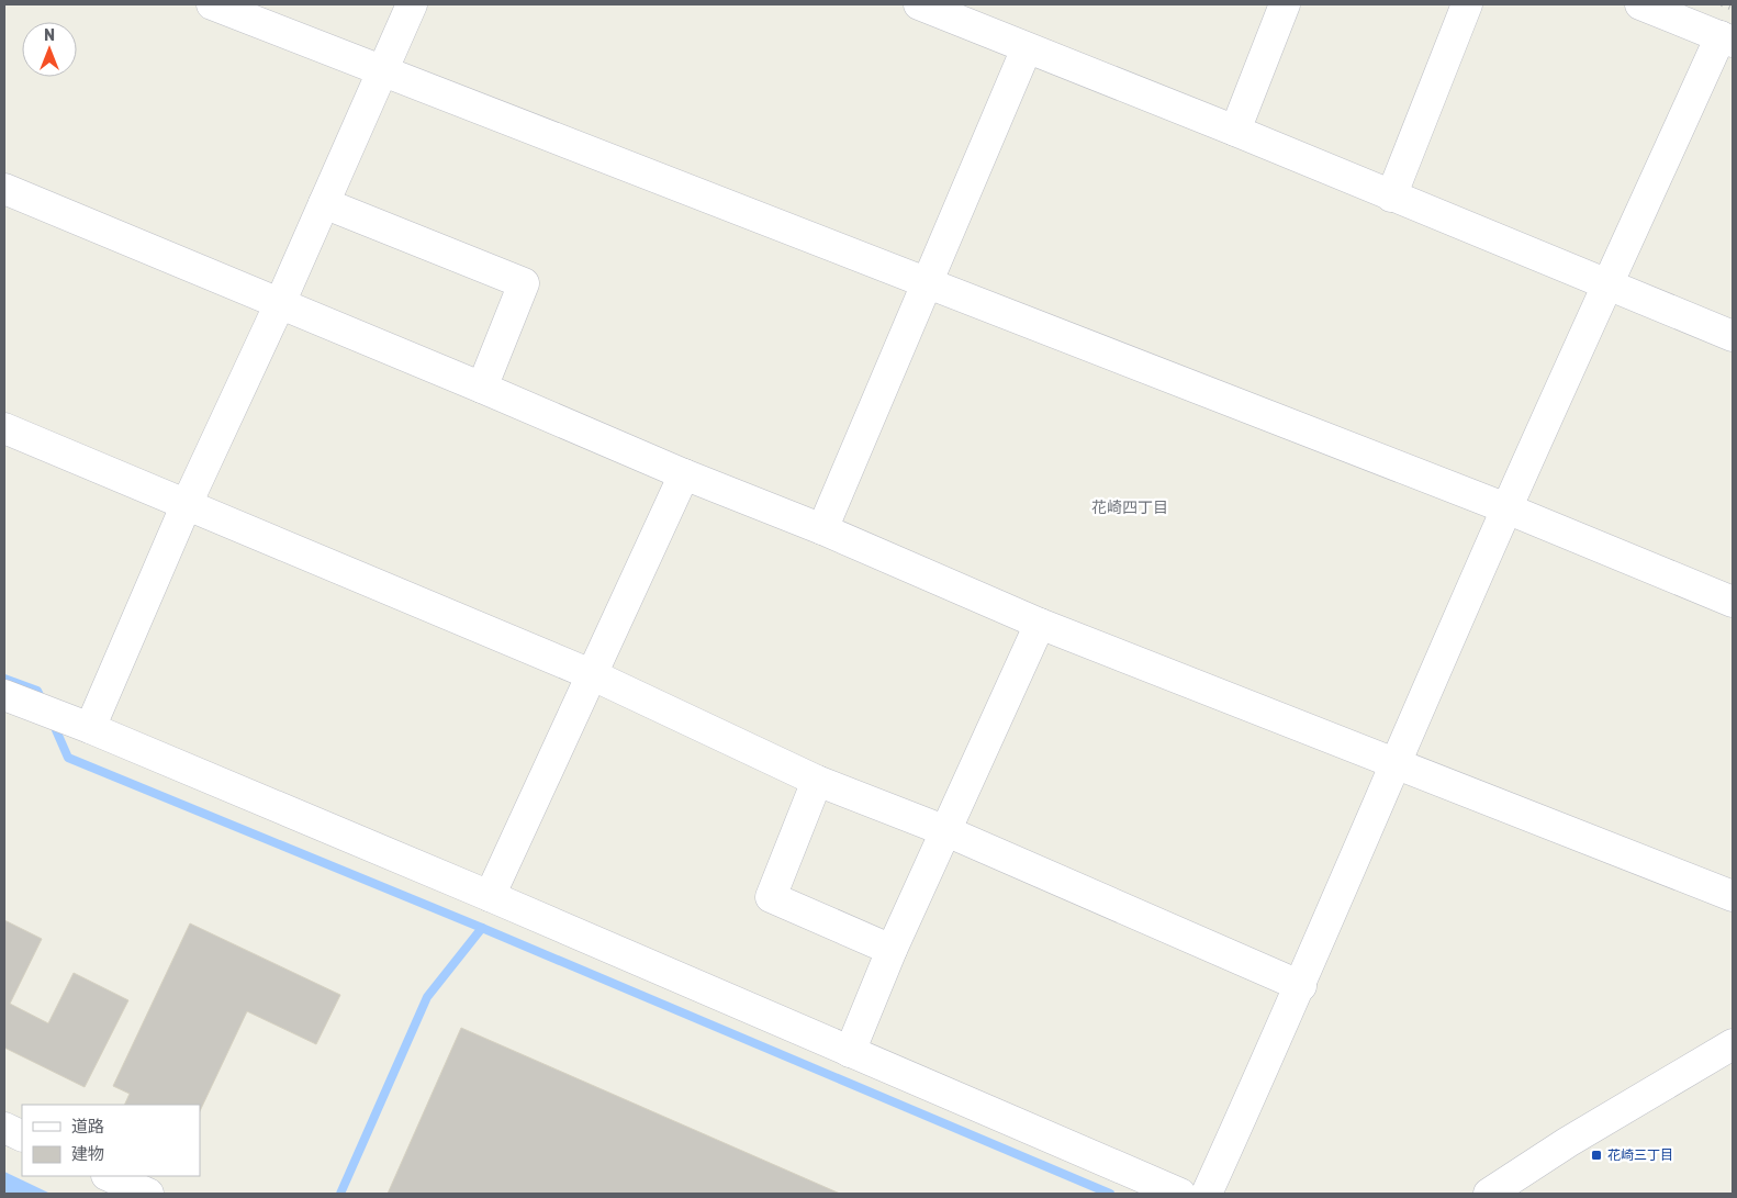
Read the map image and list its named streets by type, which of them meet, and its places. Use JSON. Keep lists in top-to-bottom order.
{
  "districts": ["花崎四丁目"],
  "places": {
    "transit": ["花崎三丁目"]
  },
  "legend": ["道路", "建物"],
  "north": "top"
}
